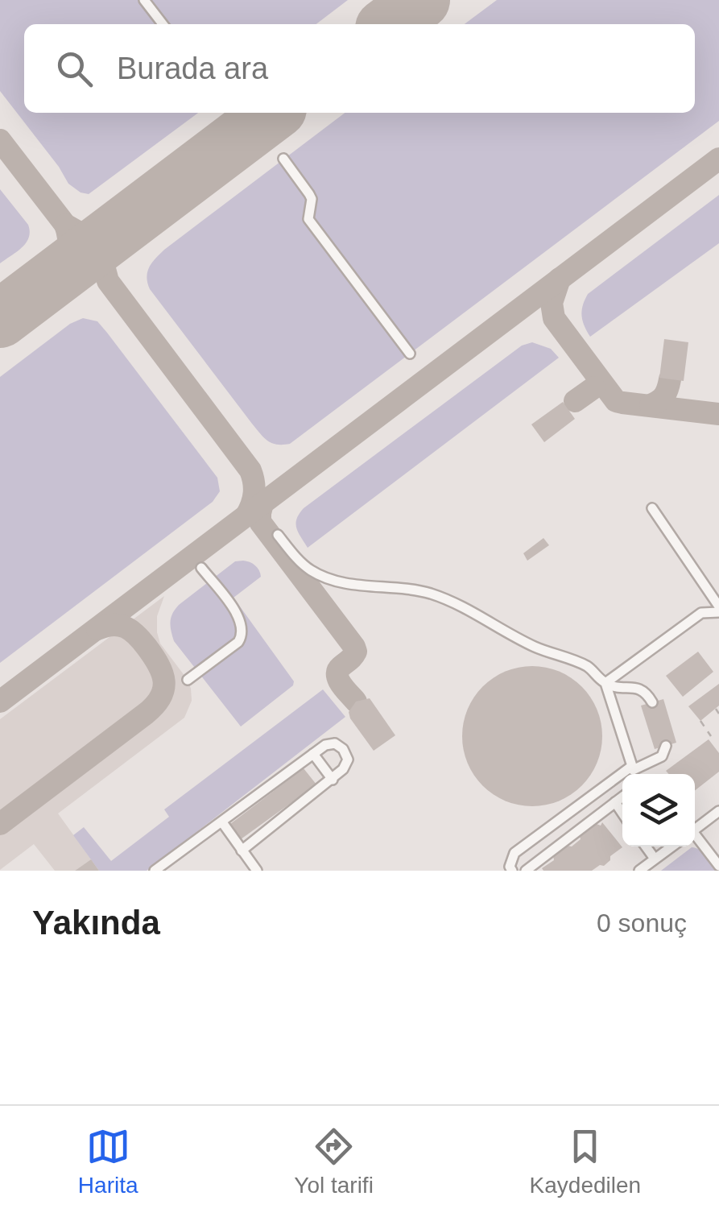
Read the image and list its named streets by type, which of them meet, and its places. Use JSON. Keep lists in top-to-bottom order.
{
  "page": {
    "search": "Burada ara",
    "heading": ["Yakında", "0 sonuç"],
    "nav": ["Harita", "Yol tarifi", "Kaydedilen"]
  }
}
